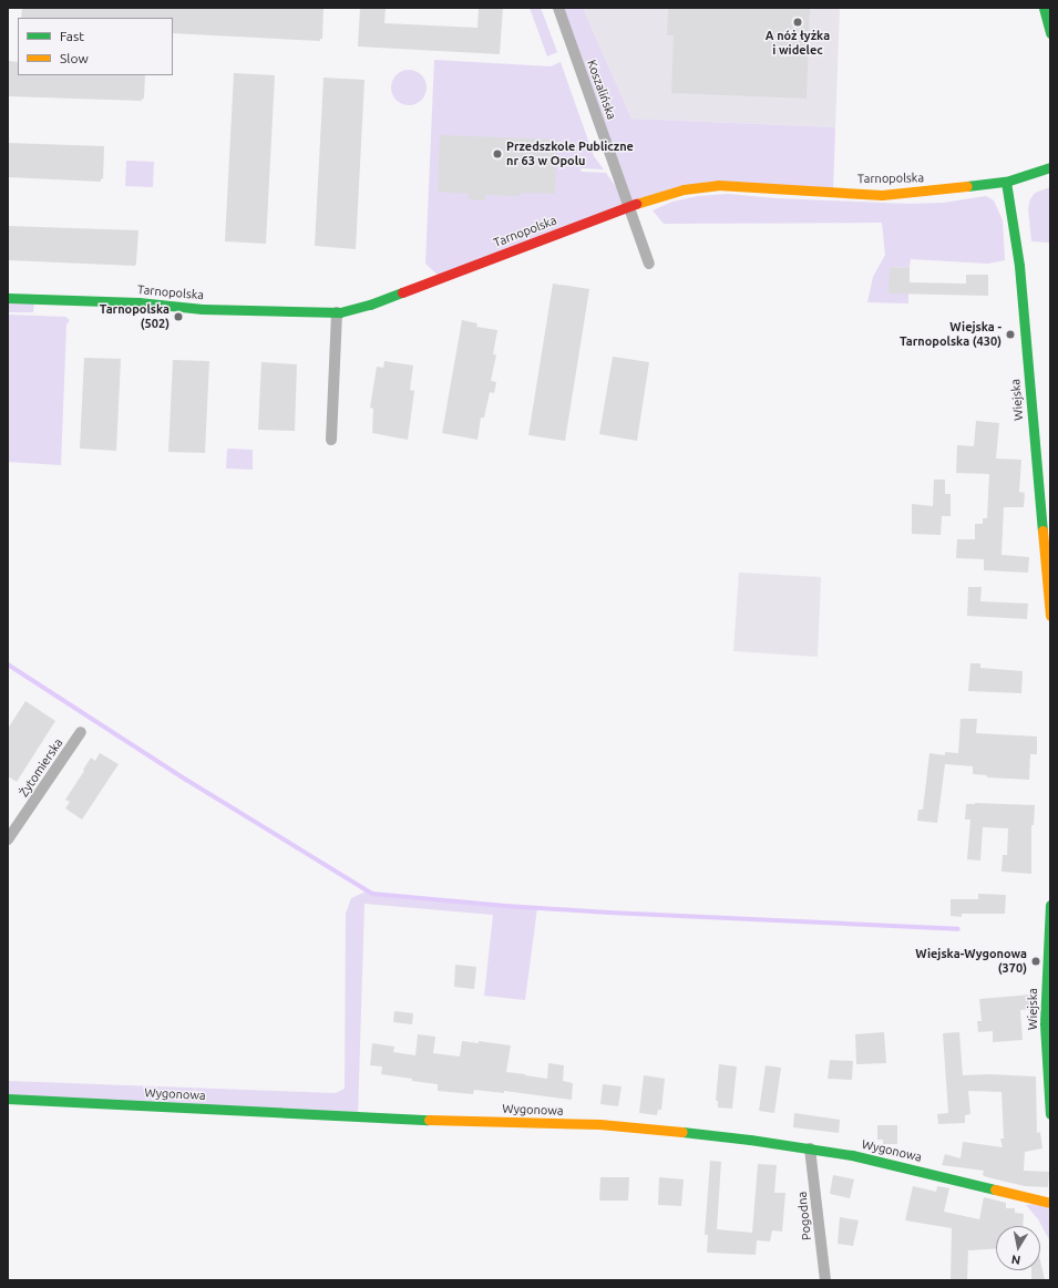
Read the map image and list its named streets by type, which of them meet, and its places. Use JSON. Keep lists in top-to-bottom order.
{
  "streets": {
    "street": [
      "Koszalińska",
      "Tarnopolska",
      "Wiejska",
      "Żytomierska",
      "Wygonowa",
      "Pogodna"
    ]
  },
  "crossings": [
    ["Koszalińska", "Tarnopolska"],
    ["Tarnopolska", "Wiejska"],
    ["Wygonowa", "Pogodna"]
  ],
  "places": [
    "A nóż łyżka i widelec",
    "Przedszkole Publiczne nr 63 w Opolu",
    "Tarnopolska (502)",
    "Wiejska - Tarnopolska (430)",
    "Wiejska-Wygonowa (370)"
  ],
  "legend": ["Fast", "Slow"],
  "north": "bottom"
}
